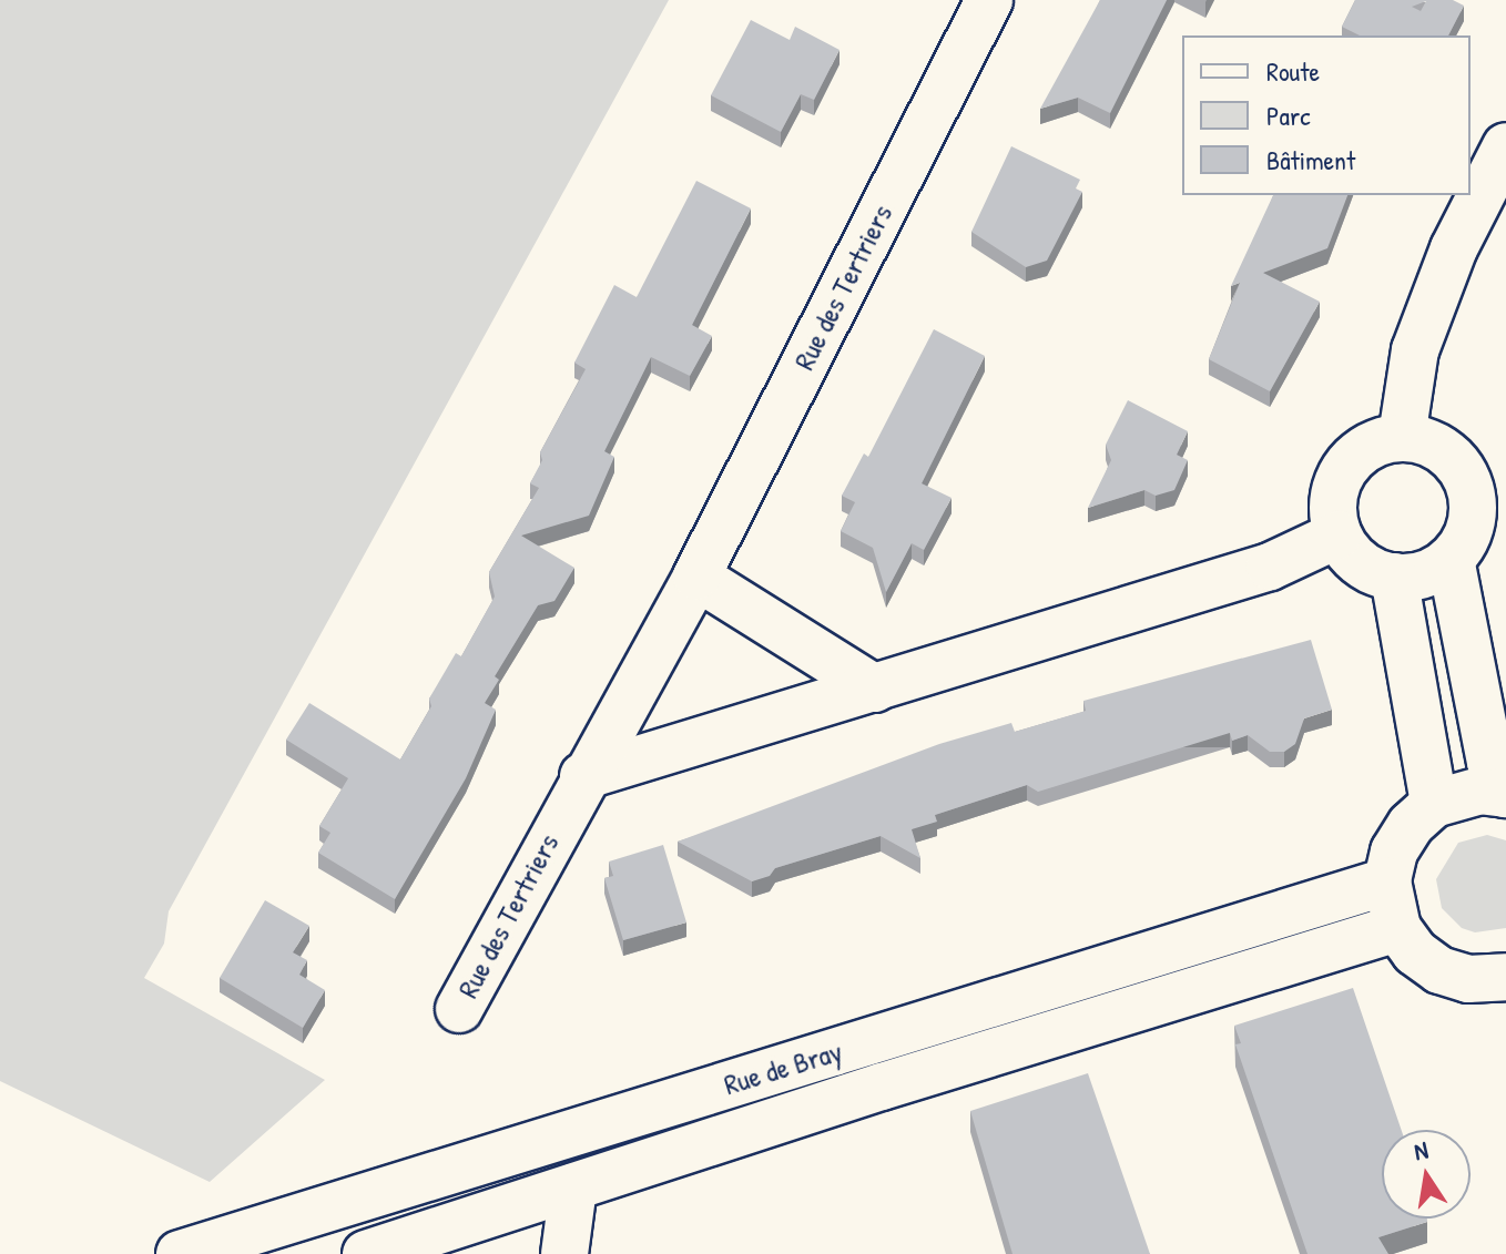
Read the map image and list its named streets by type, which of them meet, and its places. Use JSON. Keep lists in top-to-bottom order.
{
  "streets": {
    "street": ["Rue des Tertriers", "Rue de Bray"]
  },
  "legend": ["Route", "Parc", "Bâtiment"],
  "north": "top"
}
